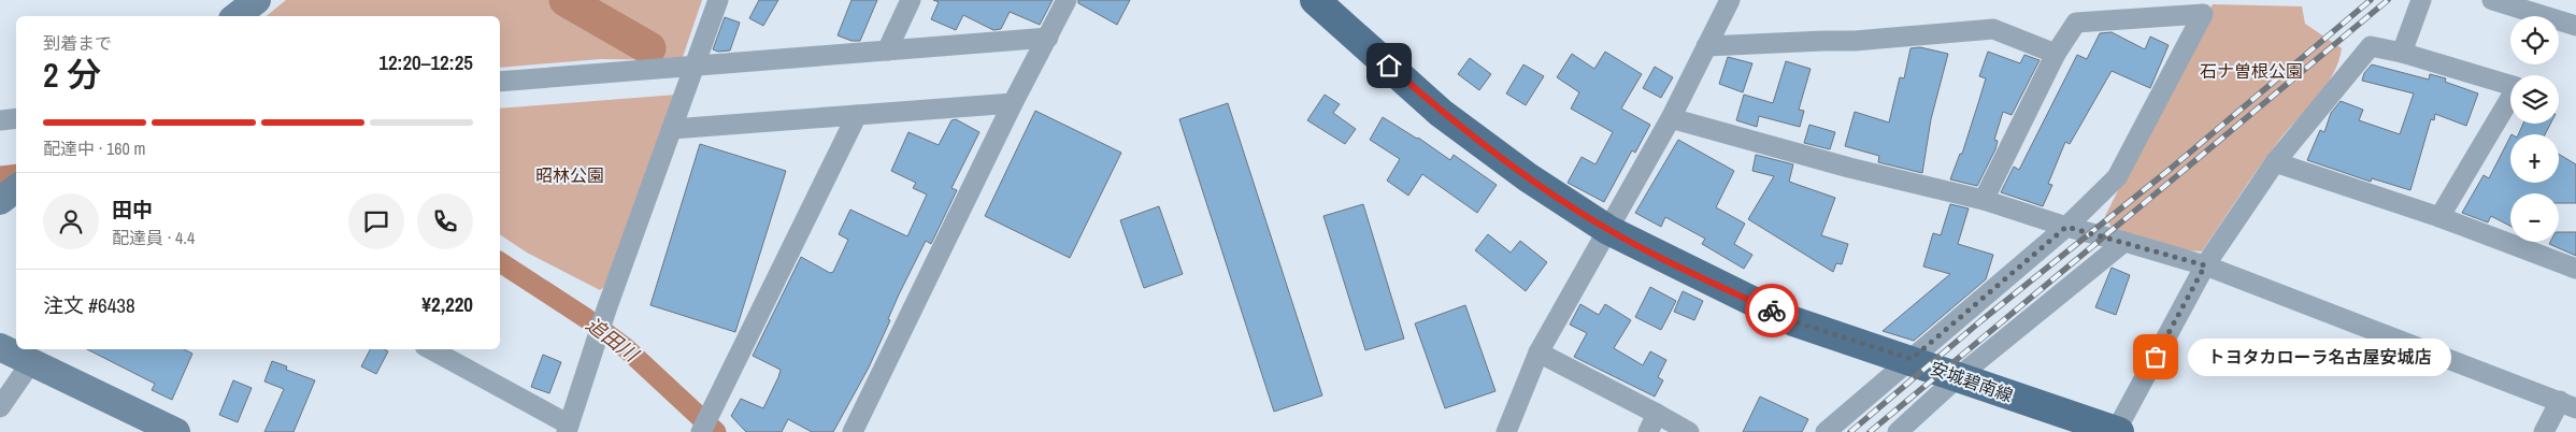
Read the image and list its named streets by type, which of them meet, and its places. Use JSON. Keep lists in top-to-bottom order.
{
  "streets": {
    "main road": ["安城碧南線"]
  },
  "water": ["追田川"],
  "parks": ["石ナ曽根公園", "昭林公園"],
  "places": ["トヨタカローラ名古屋安城店"],
  "page": {
    "map_buttons": ["+", "−"],
    "heading": ["2 分", "到着まで", "12:20–12:25"],
    "panel": [
      "田中",
      "配達員 · 4.4",
      "注文 #6438",
      "¥2,220"
    ],
    "bar": "配達中 · 160 m",
    "bubble": "トヨタカローラ名古屋安城店"
  }
}
